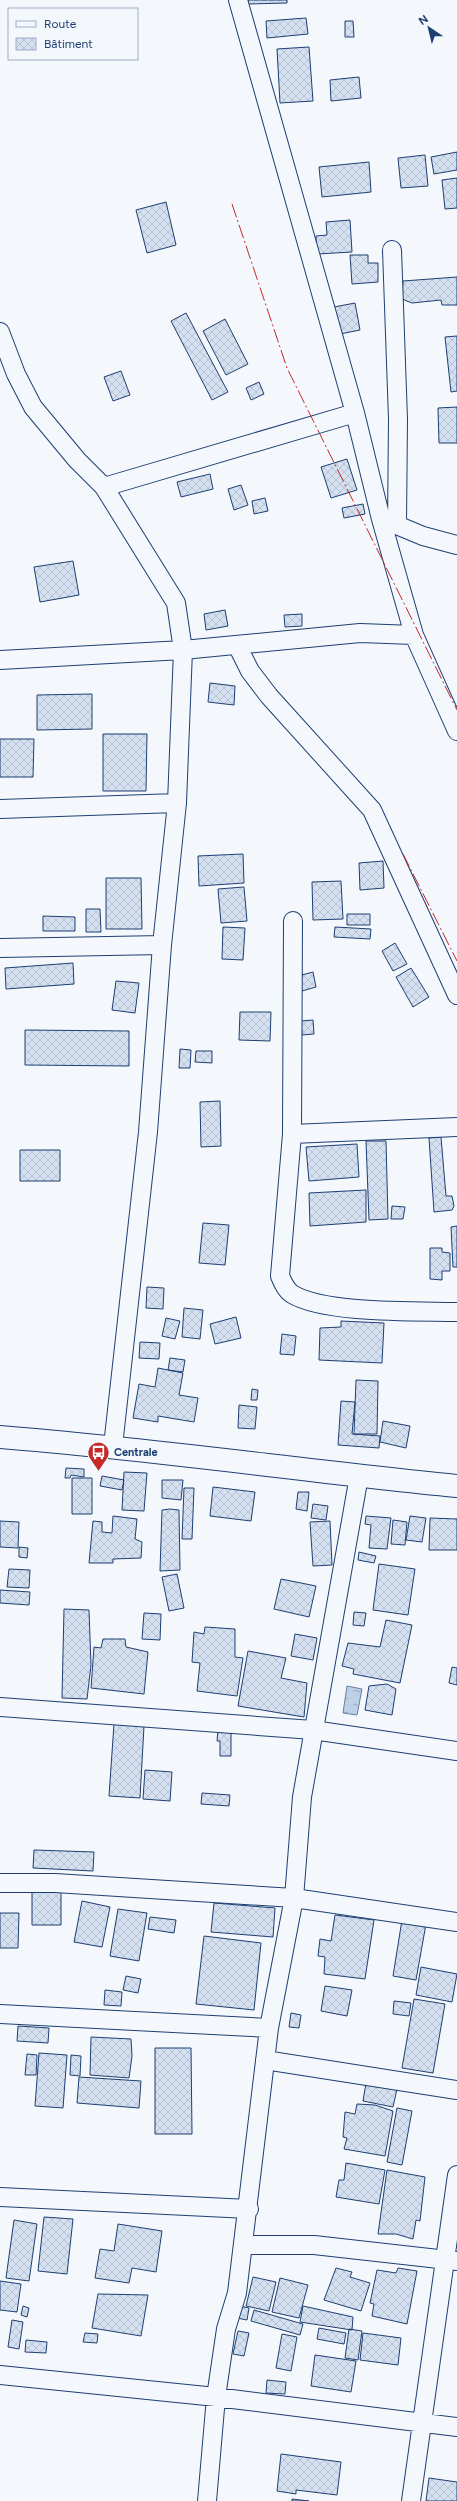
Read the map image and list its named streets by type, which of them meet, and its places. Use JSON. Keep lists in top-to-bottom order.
{
  "places": {
    "bus stop": ["Centrale"]
  },
  "legend": ["Route", "Bâtiment"],
  "north": "top left"
}
